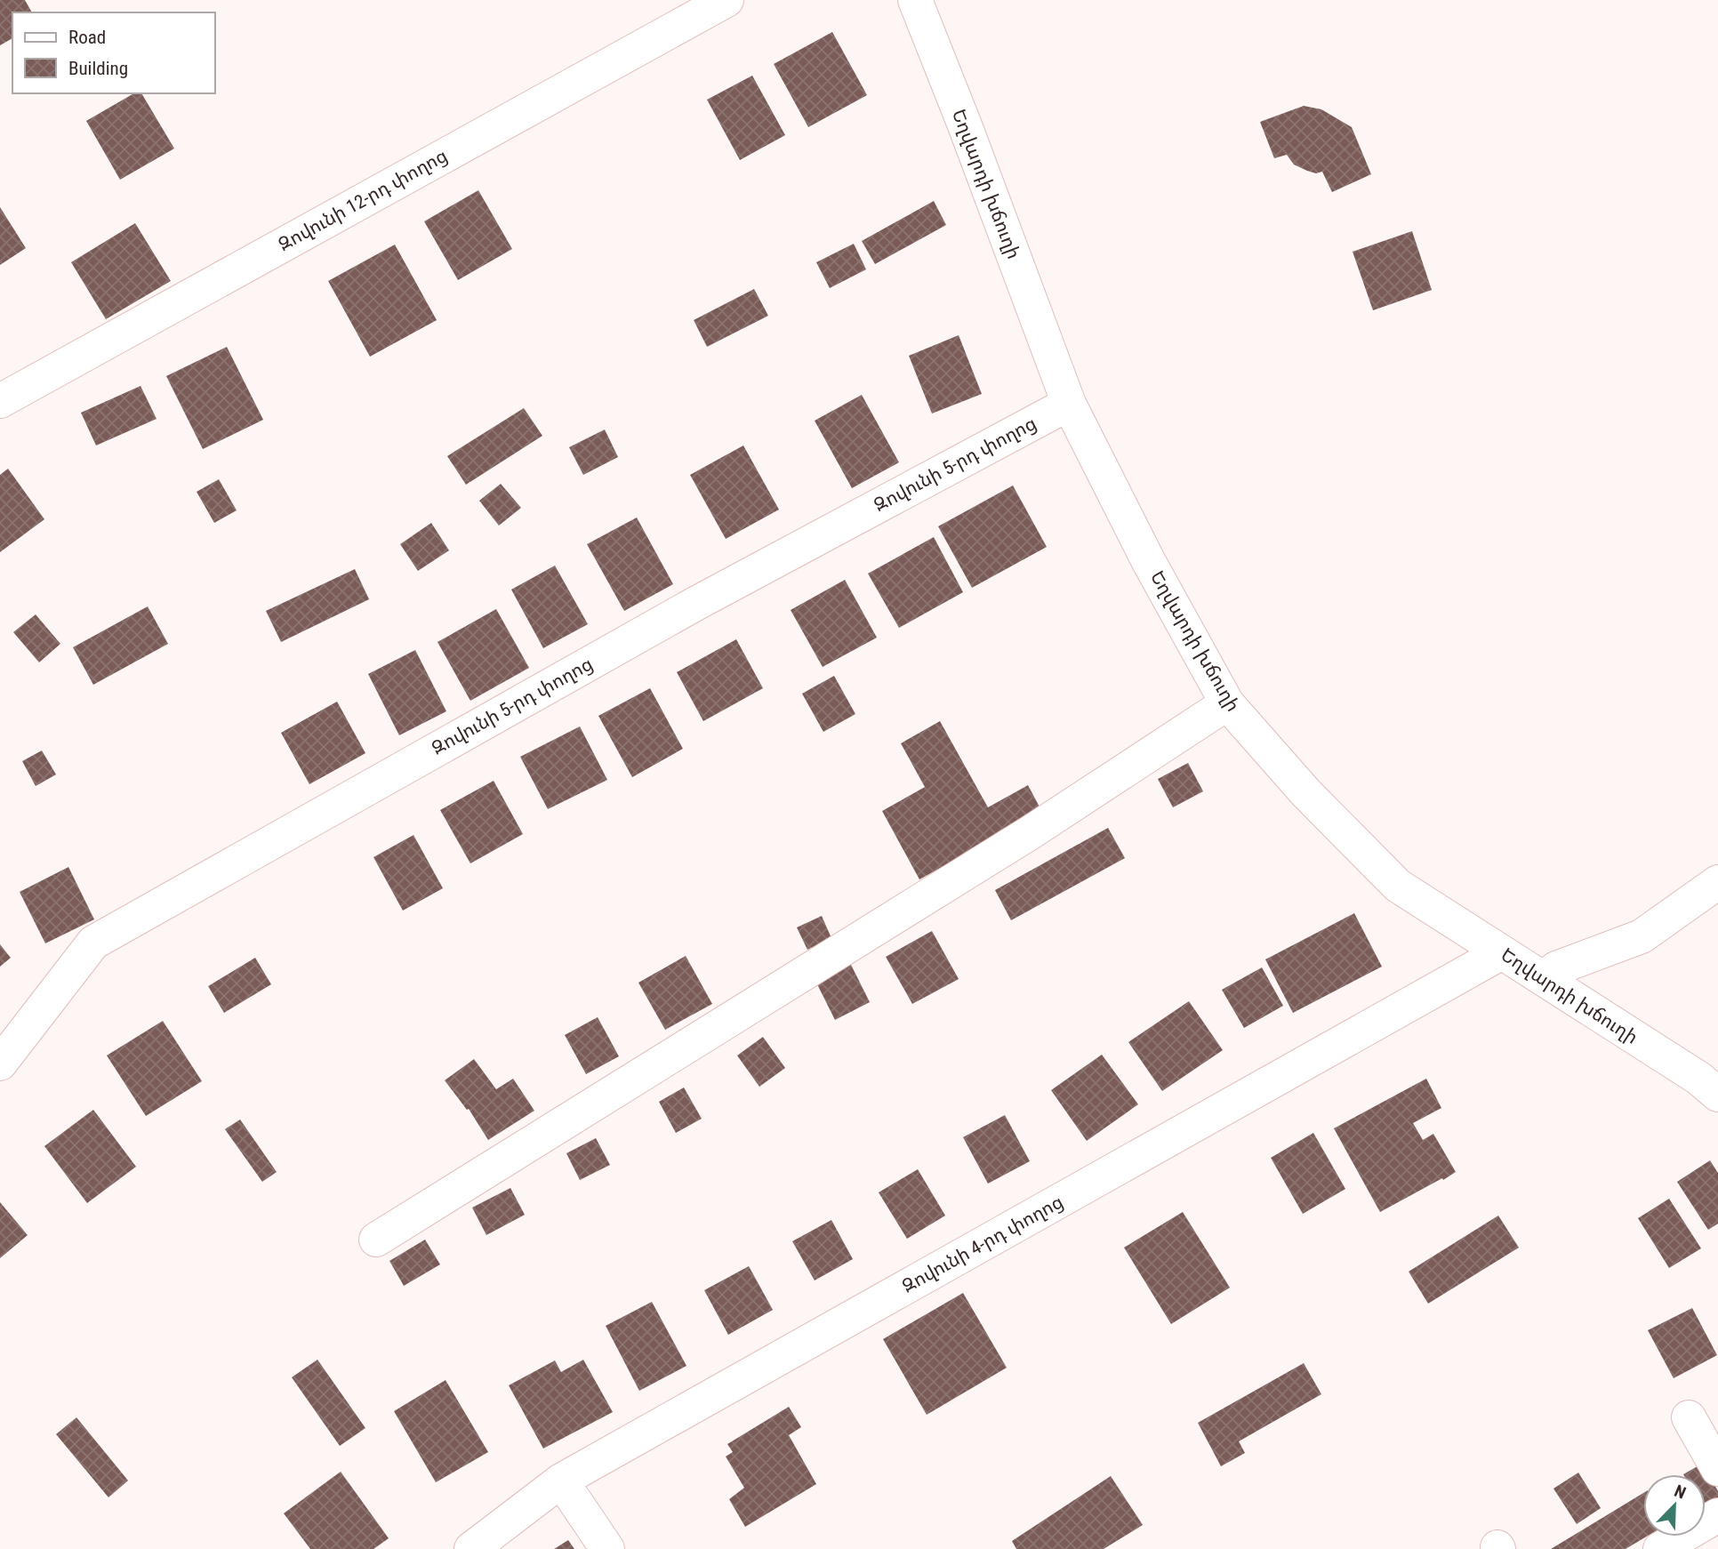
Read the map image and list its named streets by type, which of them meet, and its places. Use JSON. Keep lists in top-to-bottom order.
{
  "streets": {
    "street": [
      "Եղվարդի խճուղի",
      "Զովունի 12-րդ փողոց",
      "Զովունի 5-րդ փողոց",
      "Զովունի 4-րդ փողոց"
    ]
  },
  "crossings": [
    ["Եղվարդի խճուղի", "Զովունի 5-րդ փողոց"],
    ["Եղվարդի խճուղի", "Զովունի 4-րդ փողոց"]
  ],
  "legend": ["Road", "Building"],
  "north": "top right"
}
